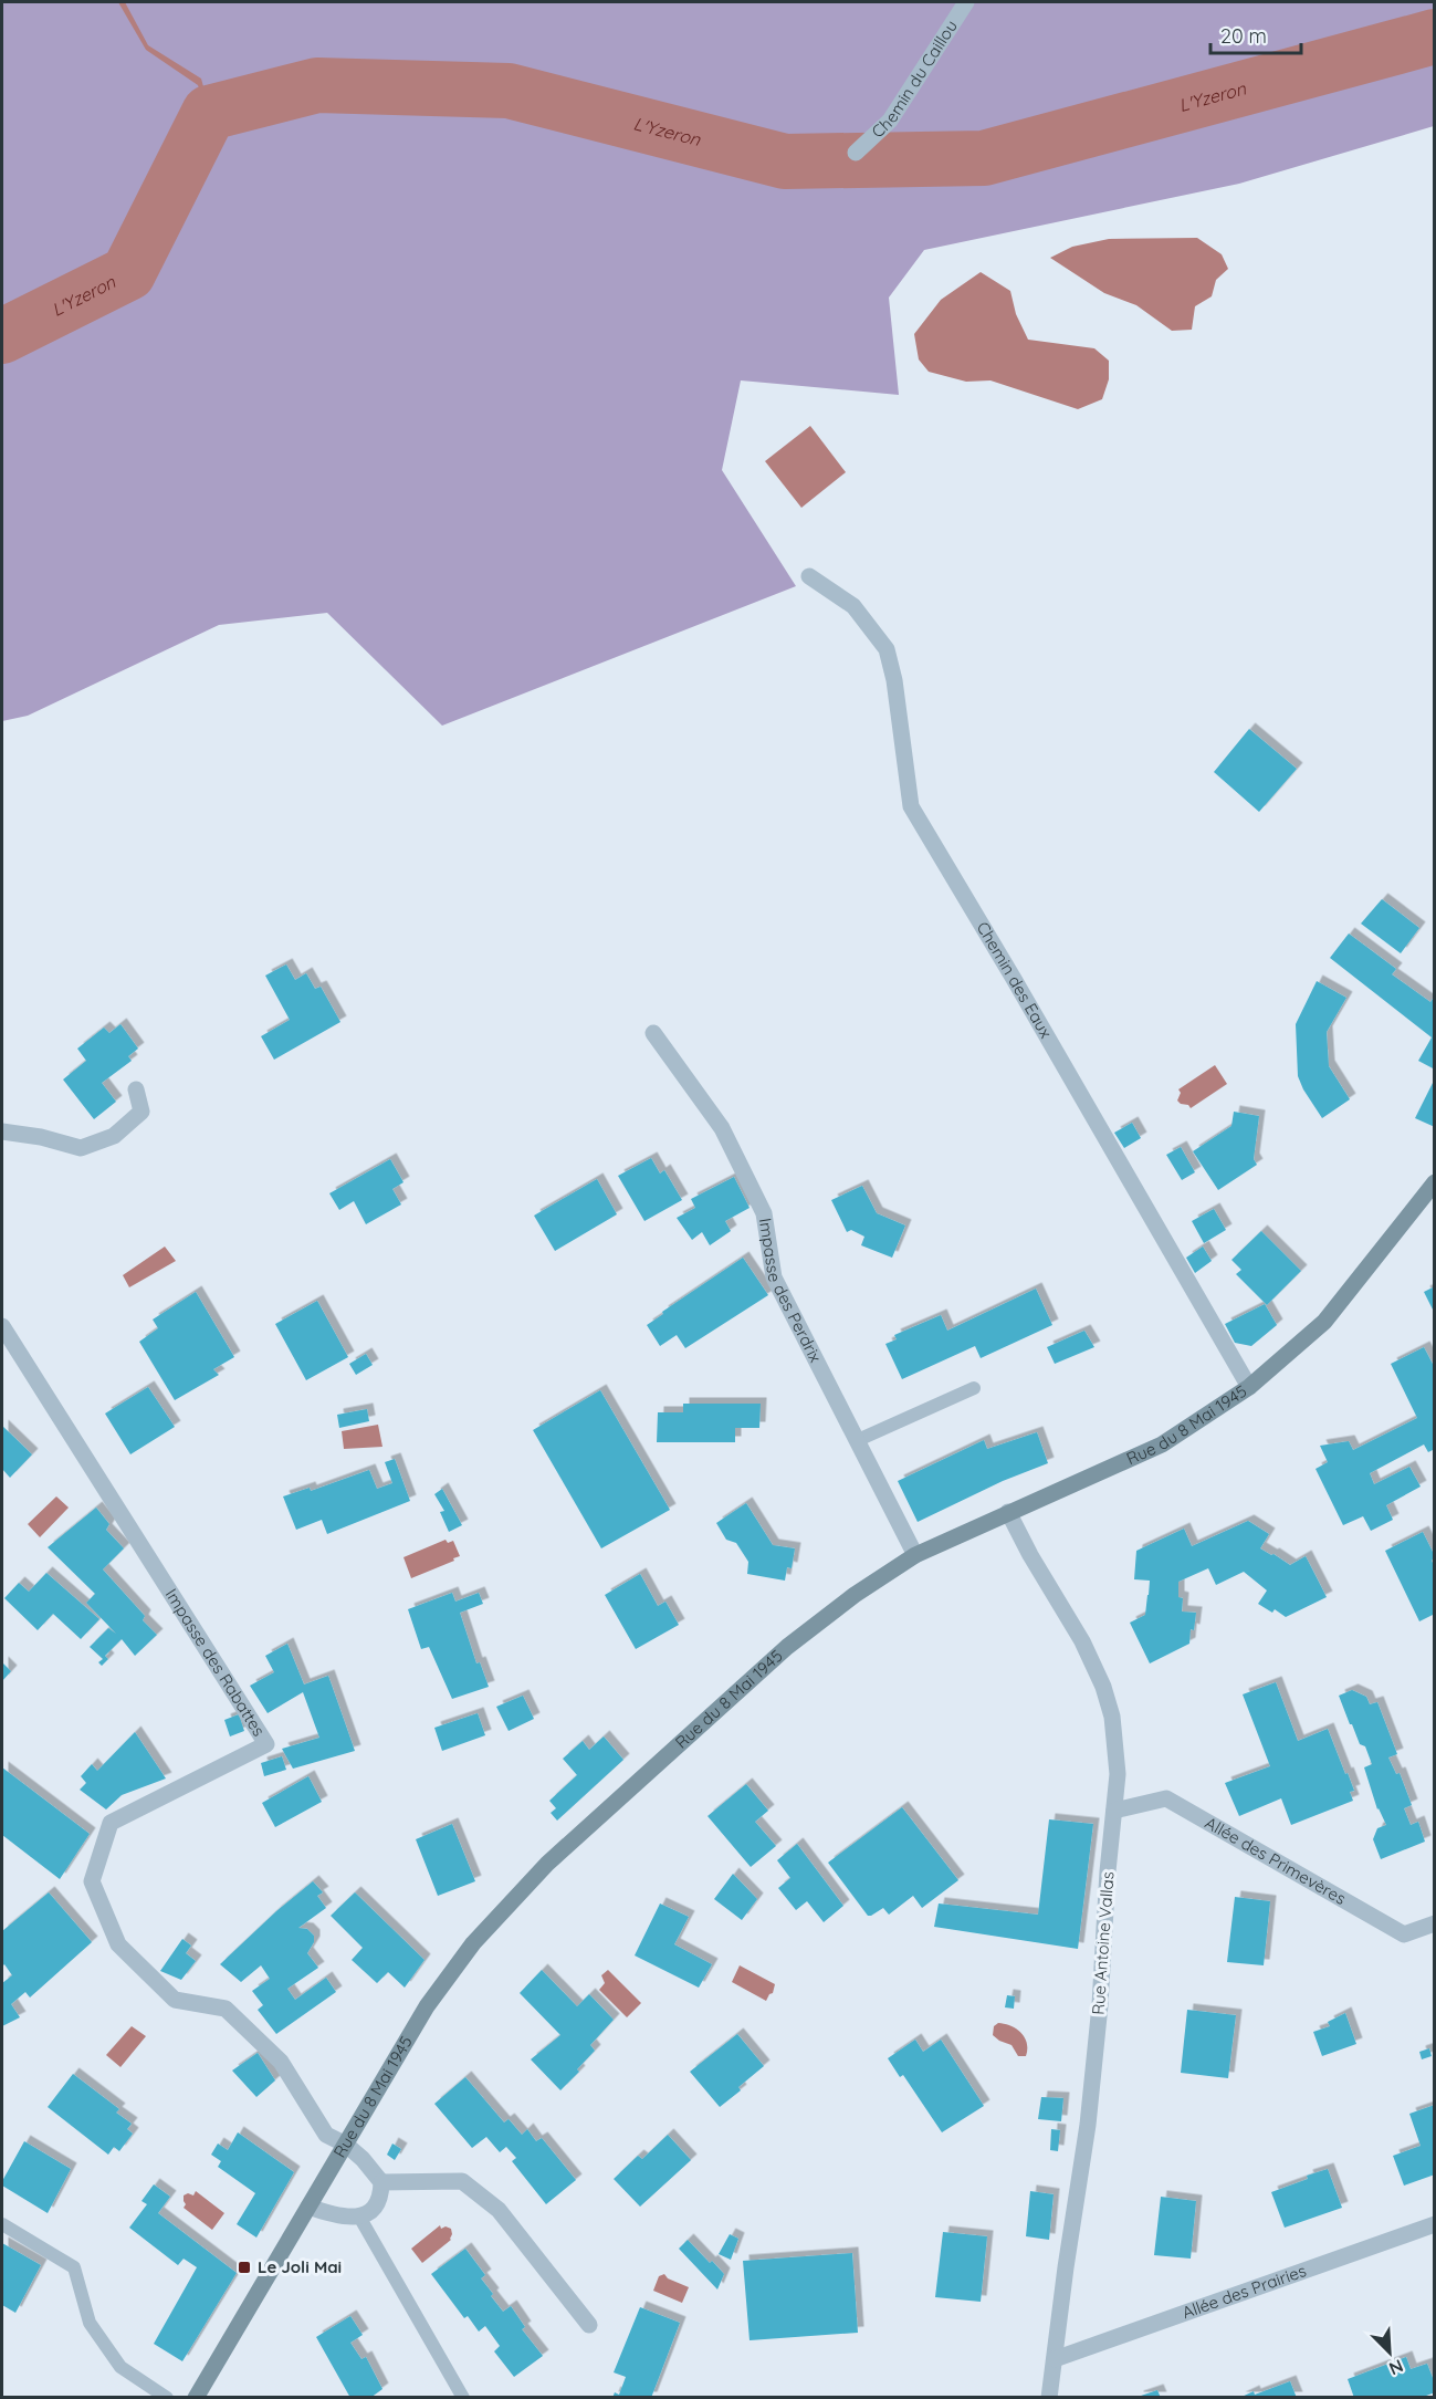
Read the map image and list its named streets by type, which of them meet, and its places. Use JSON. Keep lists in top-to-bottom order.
{
  "streets": {
    "main road": ["Rue du 8 Mai 1945"],
    "street": [
      "Chemin du Caillou",
      "Chemin des Eaux",
      "Impasse des Perdrix",
      "Impasse des Rabattes",
      "Allée des Primevères",
      "Rue Antoine Vallas",
      "Allée des Prairies"
    ]
  },
  "crossings": [
    ["Chemin des Eaux", "Rue du 8 Mai 1945"],
    ["Impasse des Perdrix", "Rue du 8 Mai 1945"],
    ["Rue du 8 Mai 1945", "Impasse des Rabattes"],
    ["Rue du 8 Mai 1945", "Rue Antoine Vallas"],
    ["Allée des Primevères", "Rue Antoine Vallas"],
    ["Rue Antoine Vallas", "Allée des Prairies"]
  ],
  "water": ["L'Yzeron"],
  "places": {
    "transit": ["Le Joli Mai"]
  },
  "scale_bar": "20 m",
  "north": "bottom right"
}
